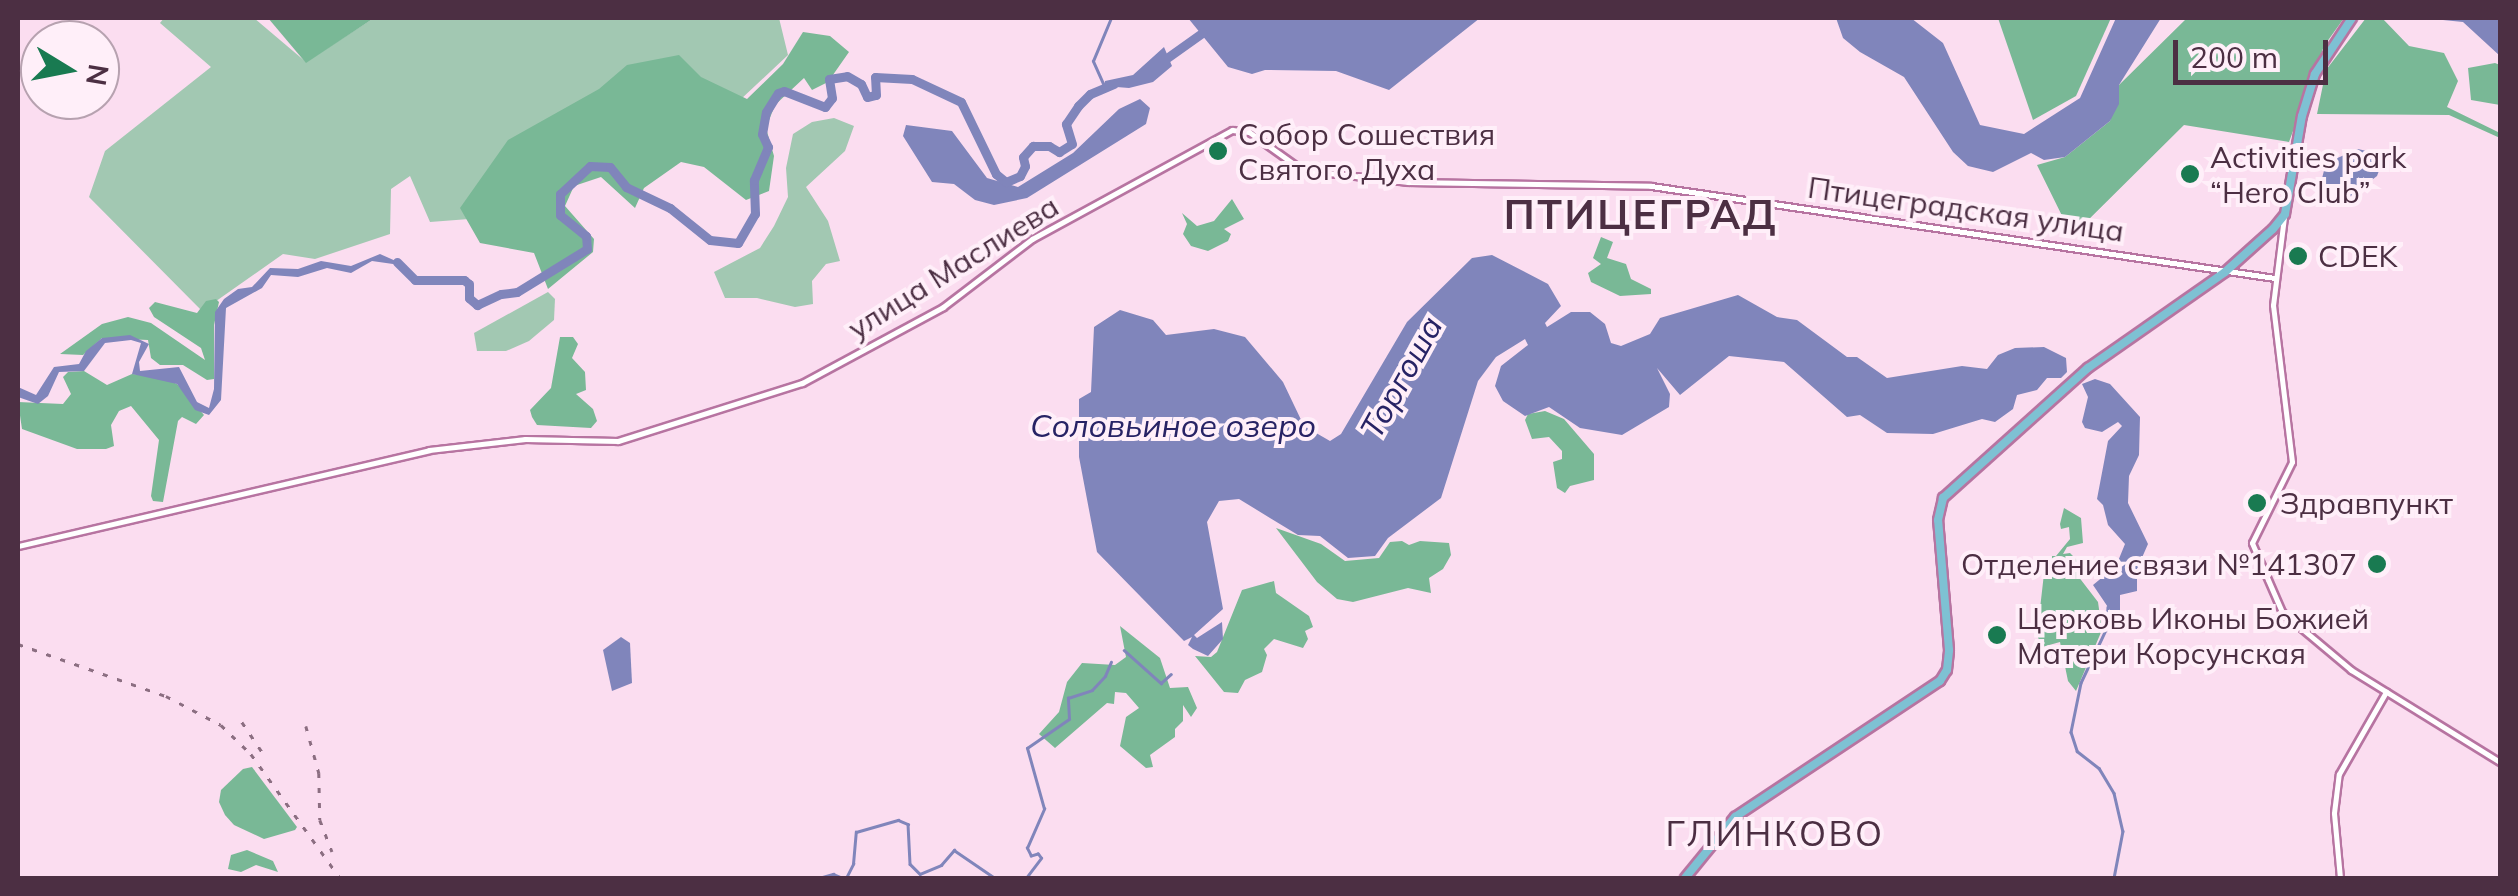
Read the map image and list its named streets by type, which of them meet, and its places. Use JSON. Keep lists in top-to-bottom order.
{
  "streets": {
    "street": ["Птицеградская улица", "улица Маслиева"]
  },
  "crossings": [
    ["Птицеградская улица", "улица Маслиева"]
  ],
  "districts": ["ПТИЦЕГРАД", "ГЛИНКОВО"],
  "water": ["Торгоша", "Соловьиное озеро"],
  "places": [
    "Собор Сошествия Святого Духа",
    "Activities park “Hero Club”",
    "CDEK",
    "Здравпункт",
    "Отделение связи №141307",
    "Церковь Иконы Божией Матери Корсунская"
  ],
  "scale_bar": "200 m",
  "north": "right"
}
